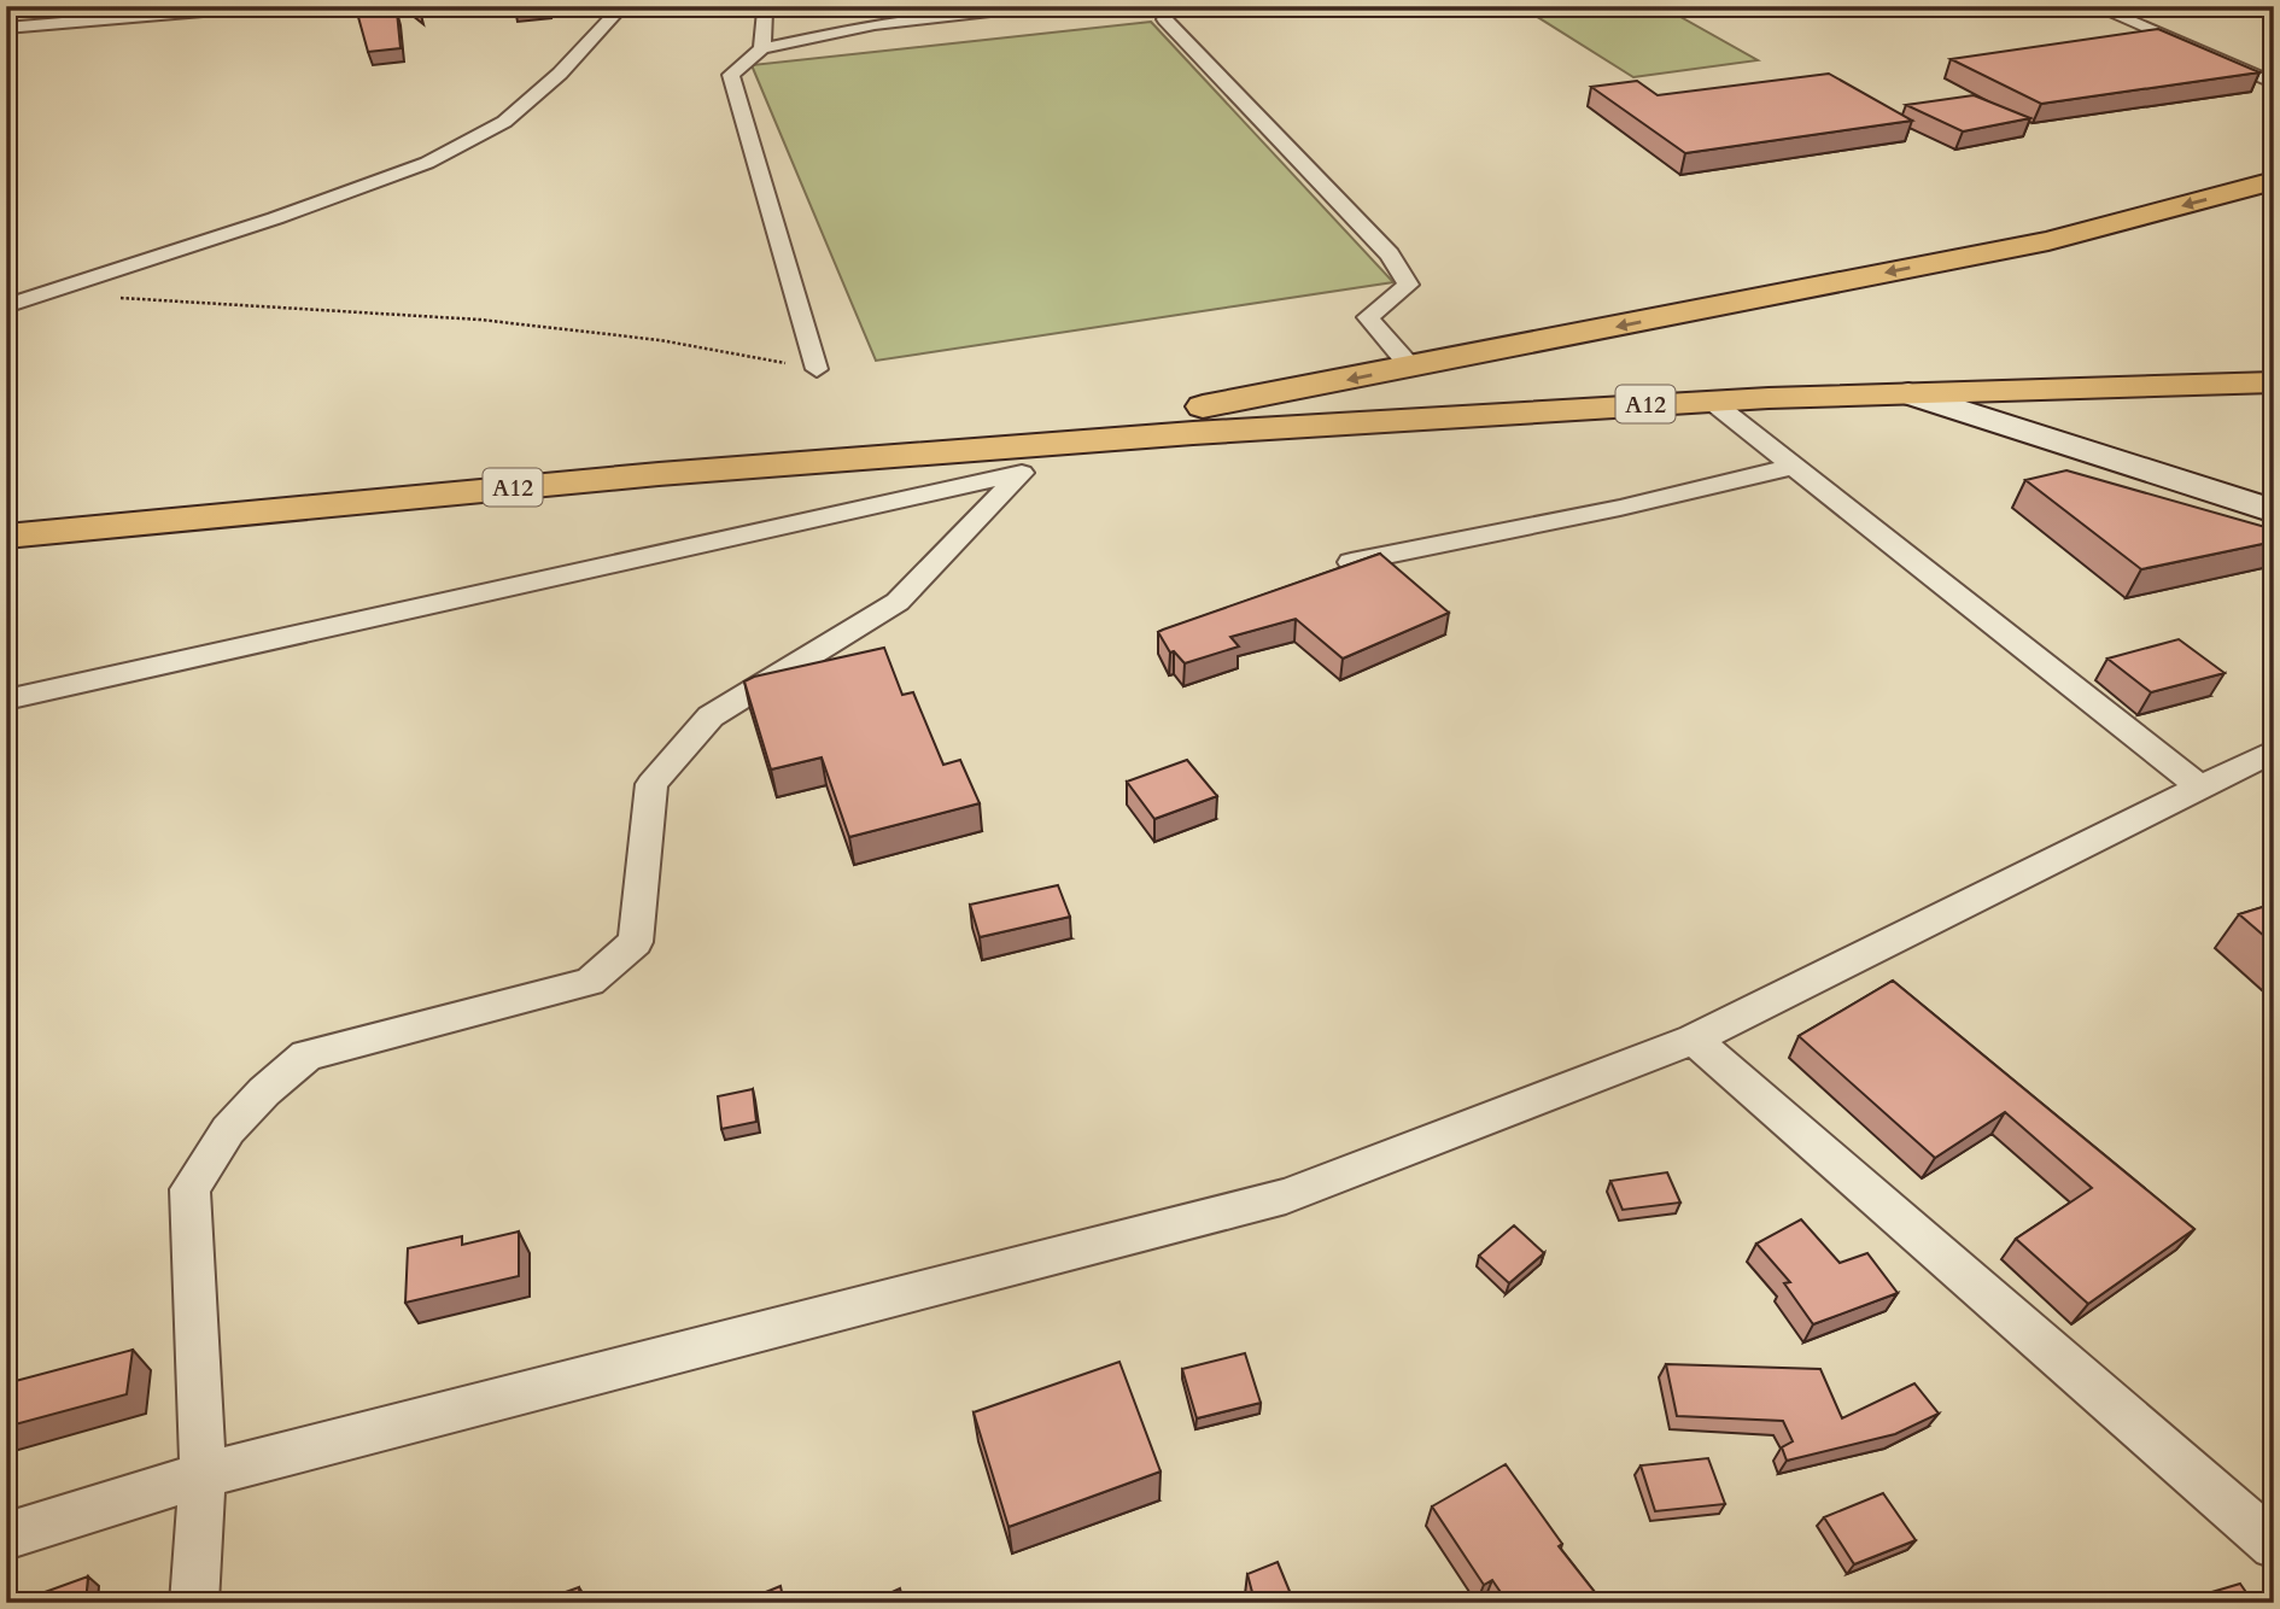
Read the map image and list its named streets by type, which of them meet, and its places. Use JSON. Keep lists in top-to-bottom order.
{
  "streets": {
    "main road": ["A12"]
  }
}
